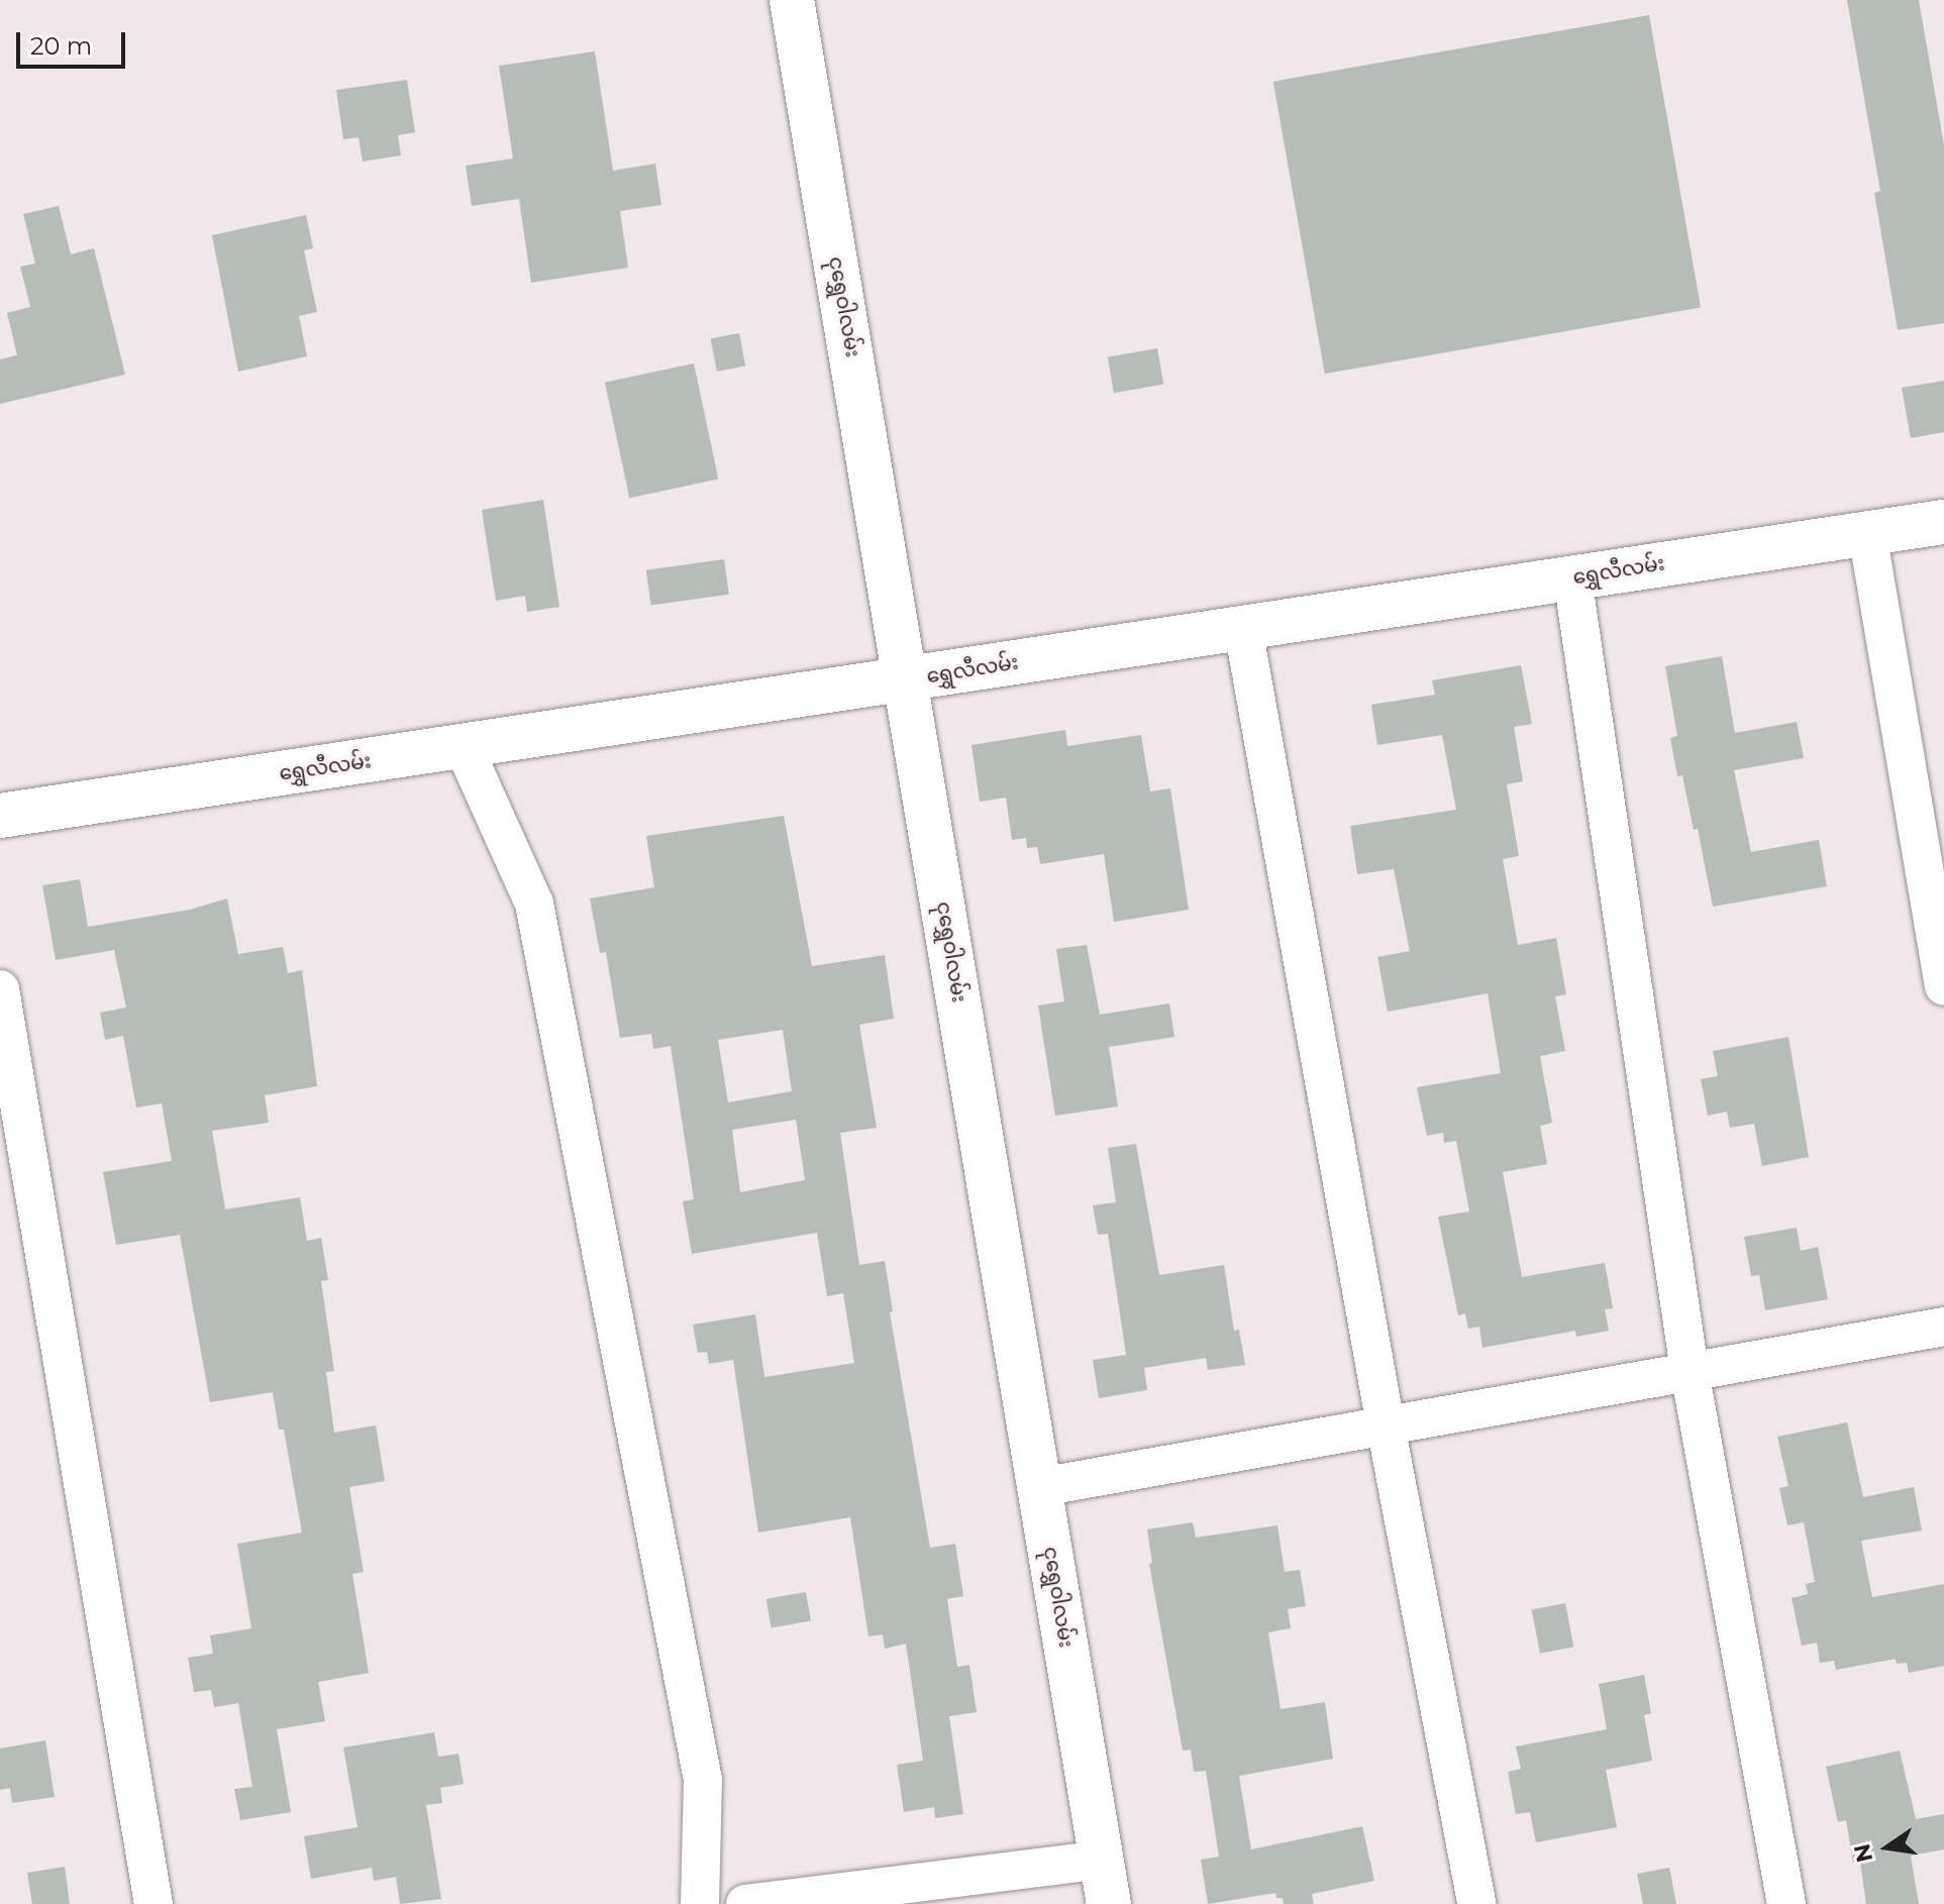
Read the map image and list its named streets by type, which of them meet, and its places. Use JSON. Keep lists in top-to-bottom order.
{
  "streets": {
    "street": ["ငုရွှေဝါလမ်း", "ရွှေလီလမ်း"]
  },
  "crossings": [
    ["ငုရွှေဝါလမ်း", "ရွှေလီလမ်း"]
  ],
  "scale_bar": "20 m",
  "north": "left"
}
